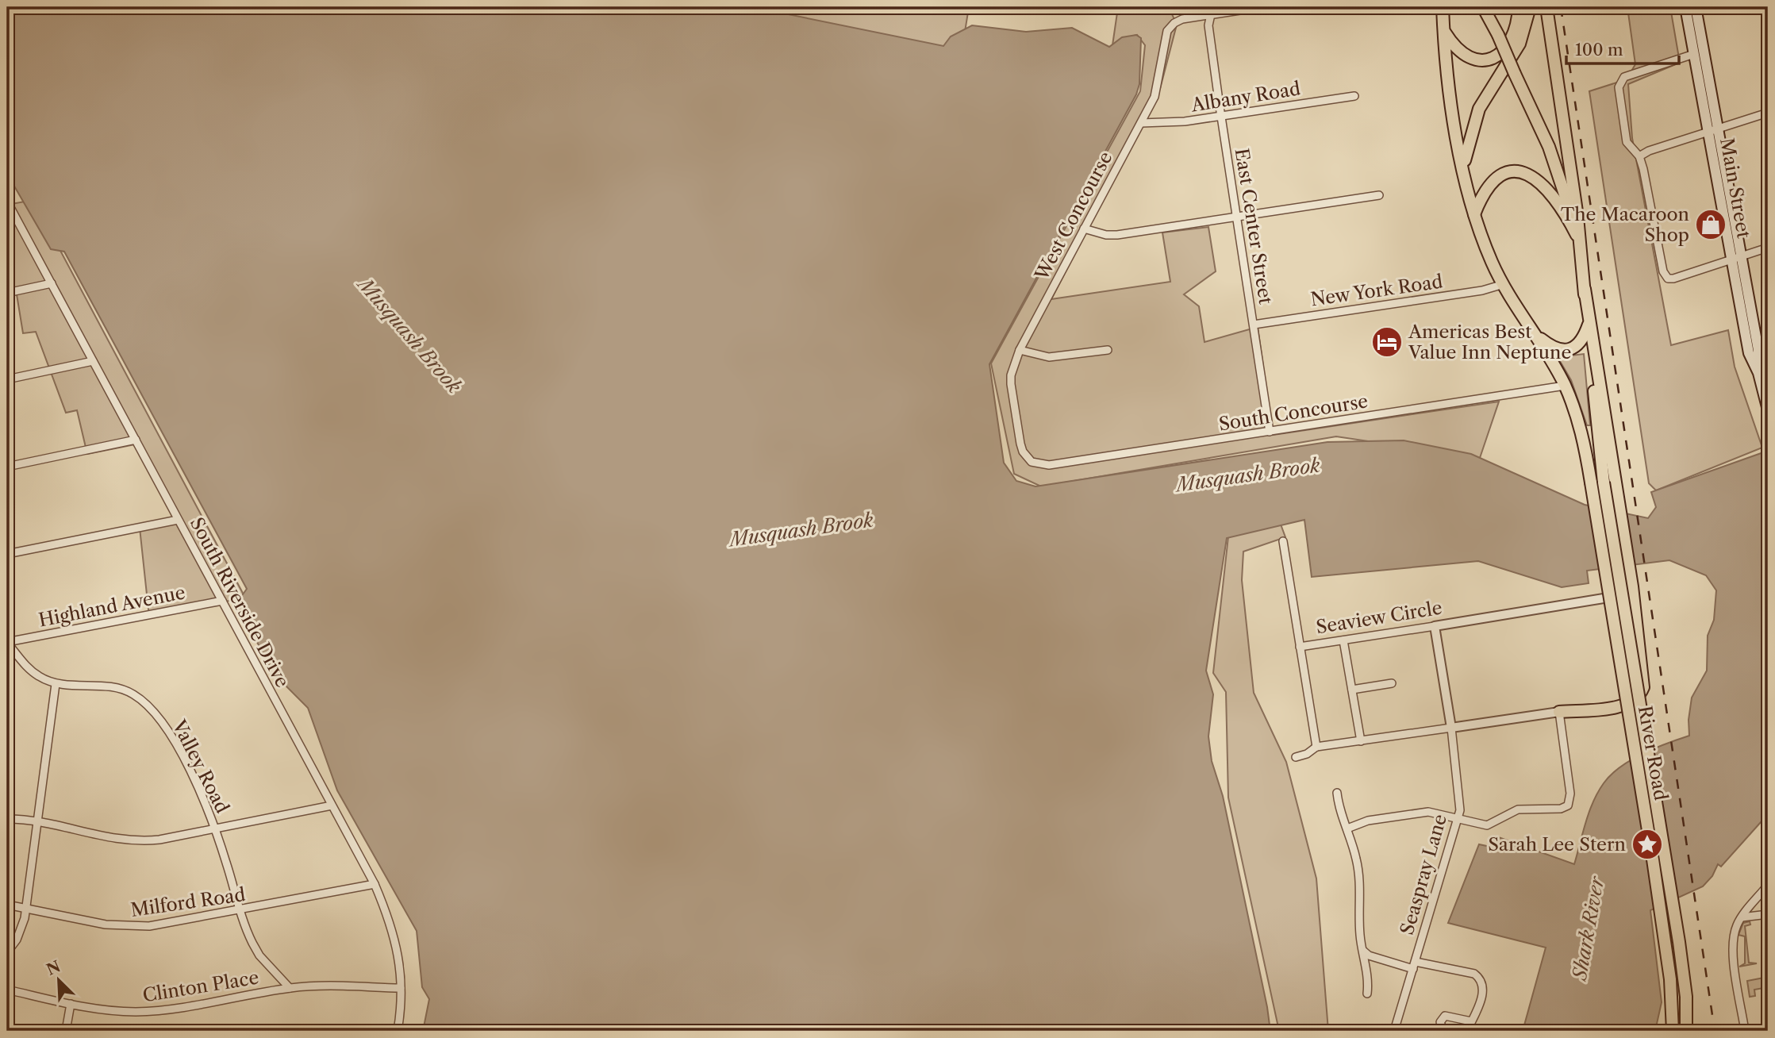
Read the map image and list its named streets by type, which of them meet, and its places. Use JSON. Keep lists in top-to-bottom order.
{
  "streets": {
    "highway": ["River Road"],
    "main road": ["Main Street"],
    "street": [
      "Albany Road",
      "West Concourse",
      "East Center Street",
      "New York Road",
      "South Concourse",
      "South Riverside Drive",
      "Highland Avenue",
      "Seaview Circle",
      "Valley Road",
      "Seaspray Lane",
      "Milford Road",
      "Clinton Place"
    ]
  },
  "crossings": [
    ["Albany Road", "West Concourse"],
    ["Albany Road", "East Center Street"],
    ["West Concourse", "East Center Street"],
    ["West Concourse", "South Concourse"],
    ["East Center Street", "New York Road"],
    ["East Center Street", "South Concourse"],
    ["New York Road", "River Road"],
    ["South Concourse", "River Road"],
    ["South Riverside Drive", "Highland Avenue"],
    ["South Riverside Drive", "Milford Road"],
    ["South Riverside Drive", "Clinton Place"],
    ["Highland Avenue", "Valley Road"],
    ["Seaview Circle", "River Road"],
    ["Seaview Circle", "Seaspray Lane"],
    ["Valley Road", "Milford Road"],
    ["Valley Road", "Clinton Place"]
  ],
  "water": ["Musquash Brook", "Shark River"],
  "places": {
    "shop": ["The Macaroon Shop"],
    "hotel": ["Americas Best Value Inn Neptune"],
    "place": ["Sarah Lee Stern"]
  },
  "scale_bar": "100 m",
  "north": "top left"
}
